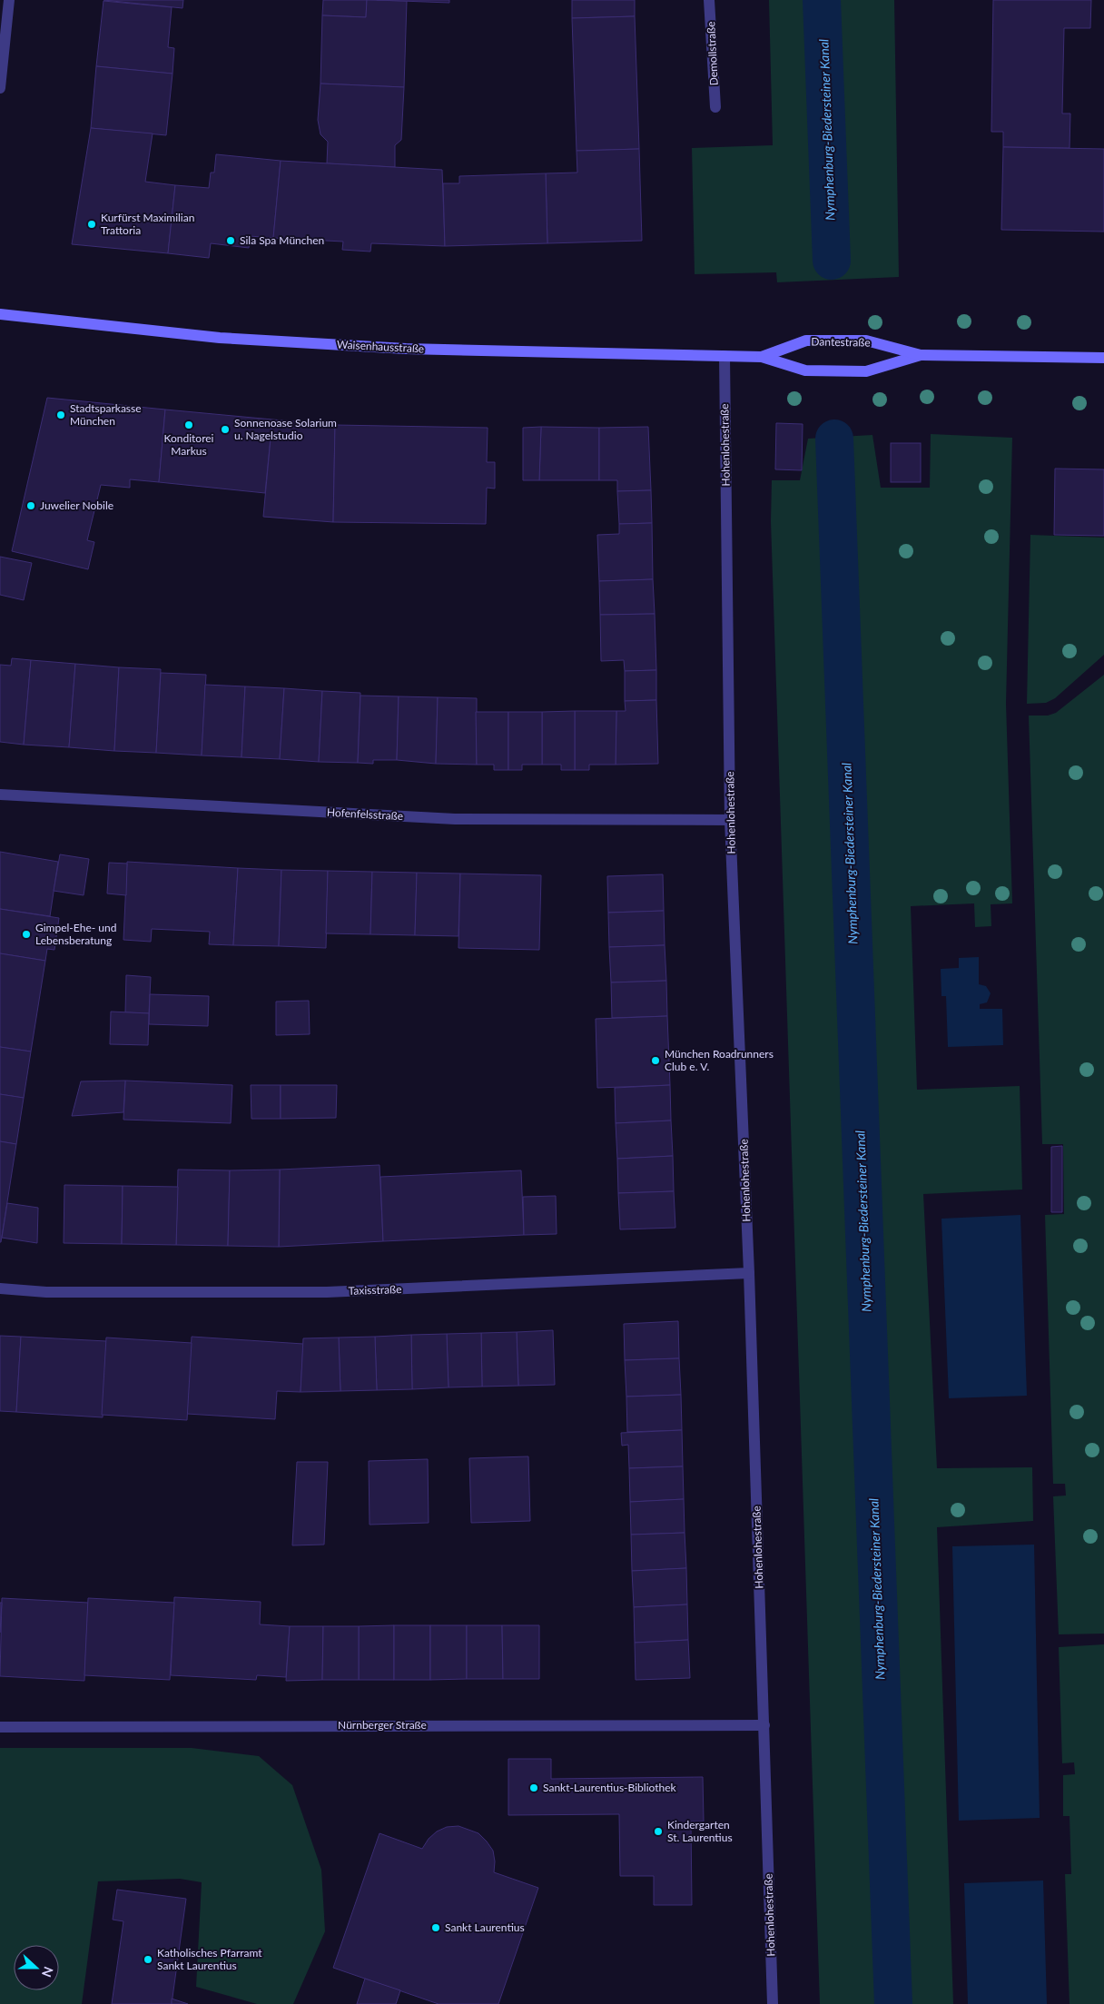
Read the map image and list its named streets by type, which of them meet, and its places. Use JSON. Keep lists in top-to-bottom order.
{
  "streets": {
    "street": [
      "Demollstraße",
      "Dantestraße",
      "Waisenhausstraße",
      "Hohenlohestraße",
      "Hofenfelsstraße",
      "Taxisstraße",
      "Nürnberger Straße"
    ]
  },
  "crossings": [
    ["Dantestraße", "Waisenhausstraße"],
    ["Waisenhausstraße", "Hohenlohestraße"],
    ["Hohenlohestraße", "Hofenfelsstraße"],
    ["Hohenlohestraße", "Taxisstraße"],
    ["Hohenlohestraße", "Nürnberger Straße"]
  ],
  "water": ["Nymphenburg-Biedersteiner Kanal"],
  "places": [
    "Kurfürst Maximilian Trattoria",
    "Sila Spa München",
    "Stadtsparkasse München",
    "Konditorei Markus",
    "Sonnenoase Solarium u. Nagelstudio",
    "Juwelier Nobile",
    "Gimpel-Ehe- und Lebensberatung",
    "München Roadrunners Club e. V.",
    "Sankt-Laurentius-Bibliothek",
    "Kindergarten St. Laurentius",
    "Sankt Laurentius",
    "Katholisches Pfarramt Sankt Laurentius"
  ],
  "north": "right"
}
